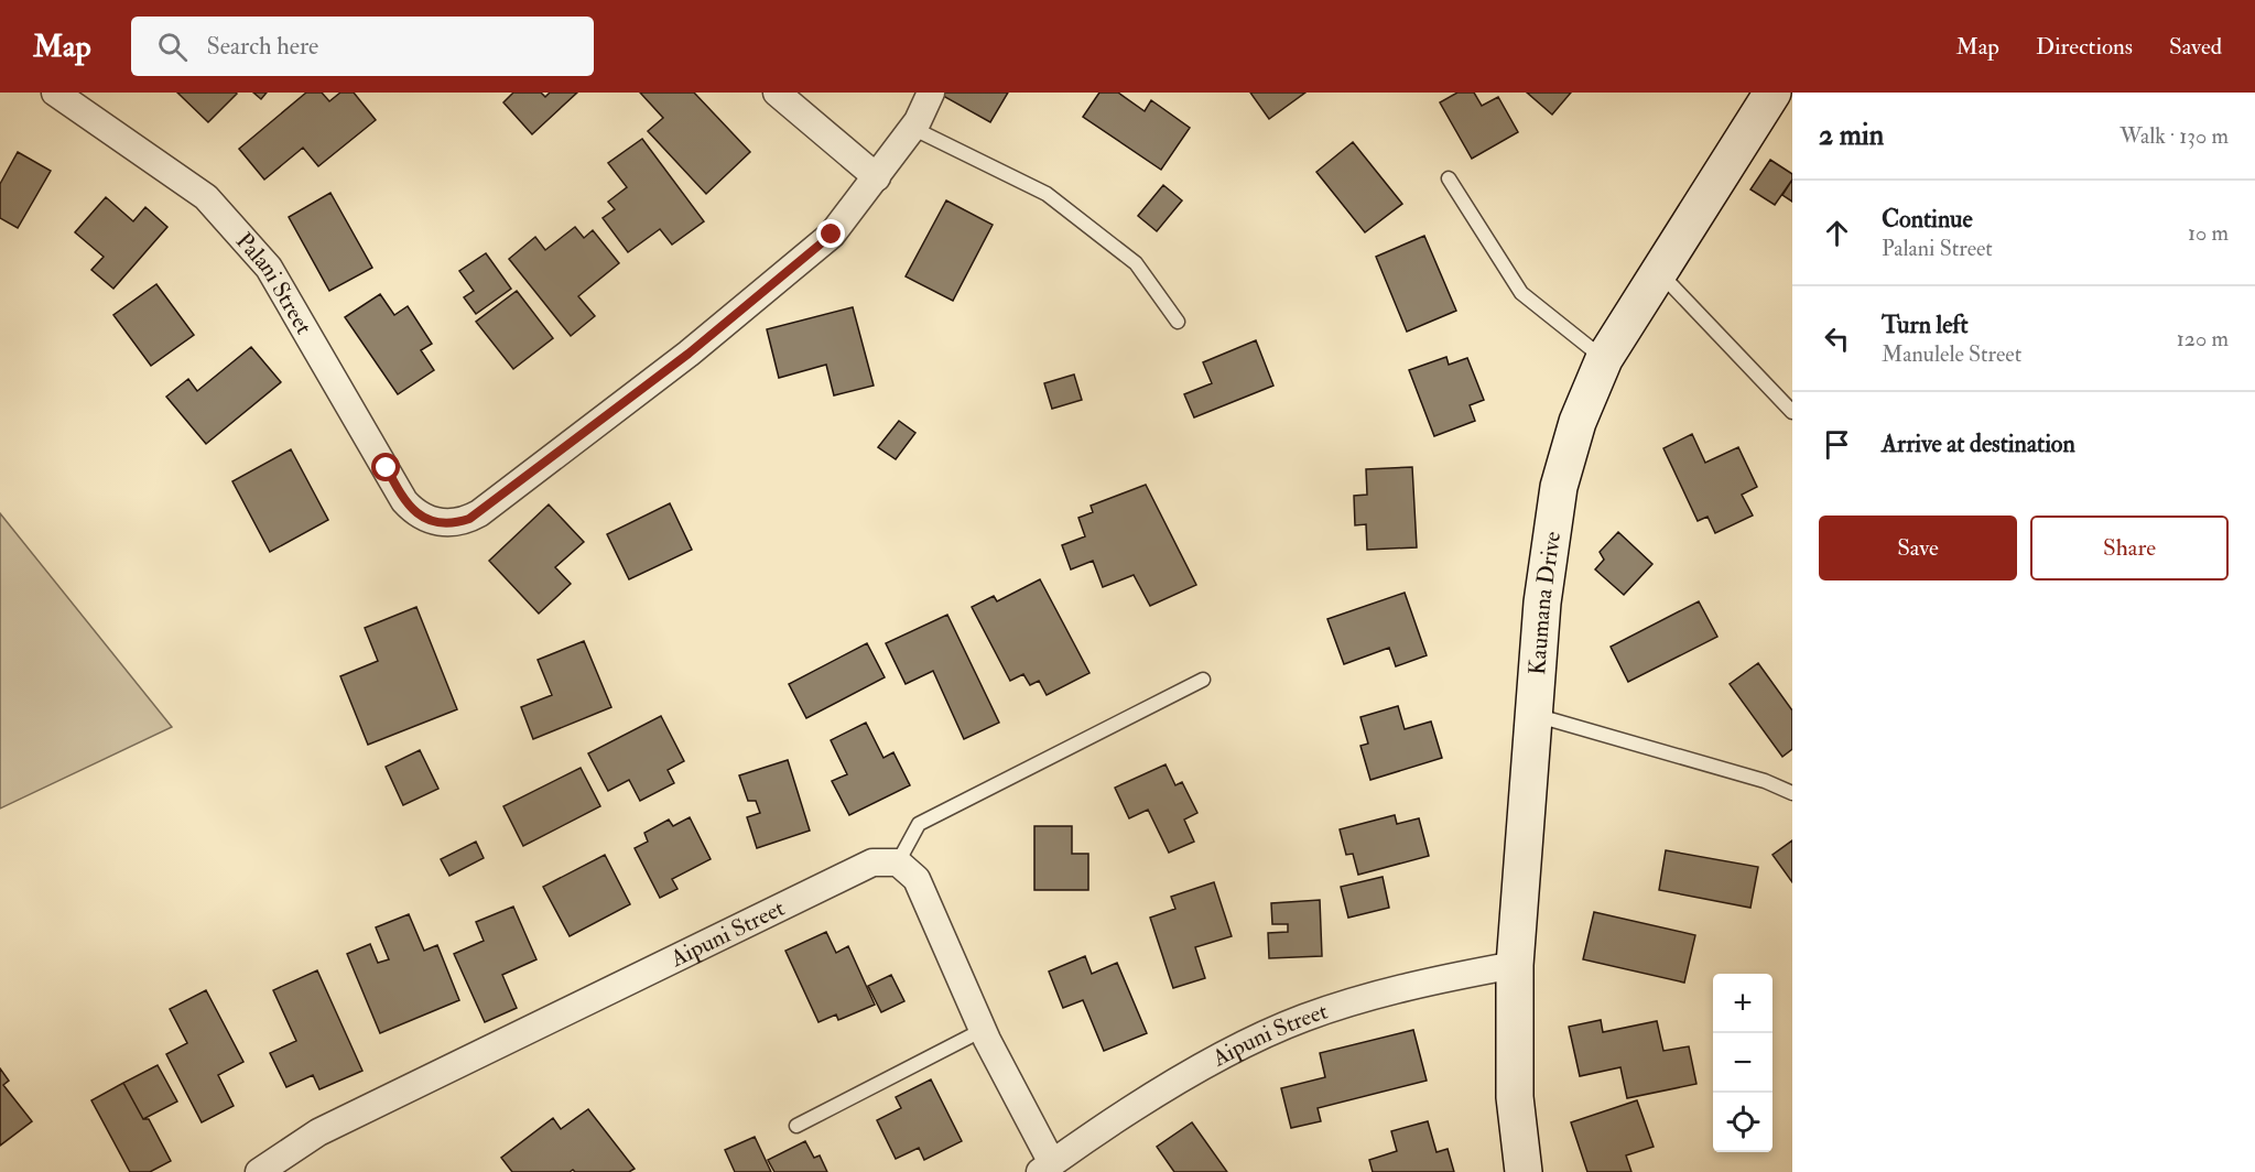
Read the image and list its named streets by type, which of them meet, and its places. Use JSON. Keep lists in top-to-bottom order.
{
  "streets": {
    "street": ["Palani Street", "Kaumana Drive", "Aipuni Street"]
  },
  "crossings": [
    ["Kaumana Drive", "Aipuni Street"]
  ],
  "page": {
    "header": "Map",
    "search": "Search here",
    "nav": ["Map", "Directions", "Saved"],
    "heading": ["2 min", "Walk · 130 m"],
    "list": [
      ["Continue", "Palani Street", "10 m"],
      ["Turn left", "Manulele Street", "120 m"],
      "Arrive at destination"
    ],
    "buttons": ["Save", "Share"],
    "map_buttons": ["+", "−"]
  }
}
